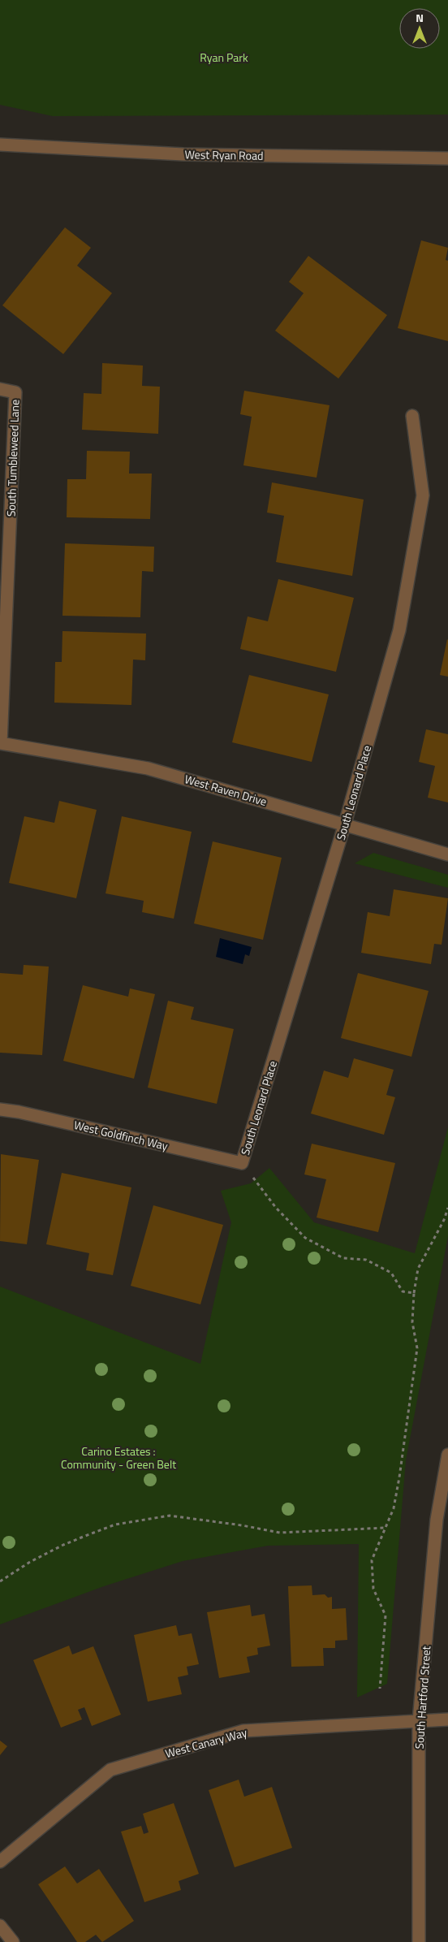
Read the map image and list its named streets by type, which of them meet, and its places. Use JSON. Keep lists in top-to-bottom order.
{
  "streets": {
    "street": [
      "West Ryan Road",
      "South Tumbleweed Lane",
      "West Raven Drive",
      "South Leonard Place",
      "West Goldfinch Way",
      "South Hartford Street",
      "West Canary Way"
    ]
  },
  "crossings": [
    ["South Tumbleweed Lane", "West Raven Drive"],
    ["West Raven Drive", "South Leonard Place"],
    ["South Leonard Place", "West Goldfinch Way"],
    ["South Hartford Street", "West Canary Way"]
  ],
  "parks": ["Ryan Park", "Carino Estates : Community - Green Belt"],
  "north": "top"
}
